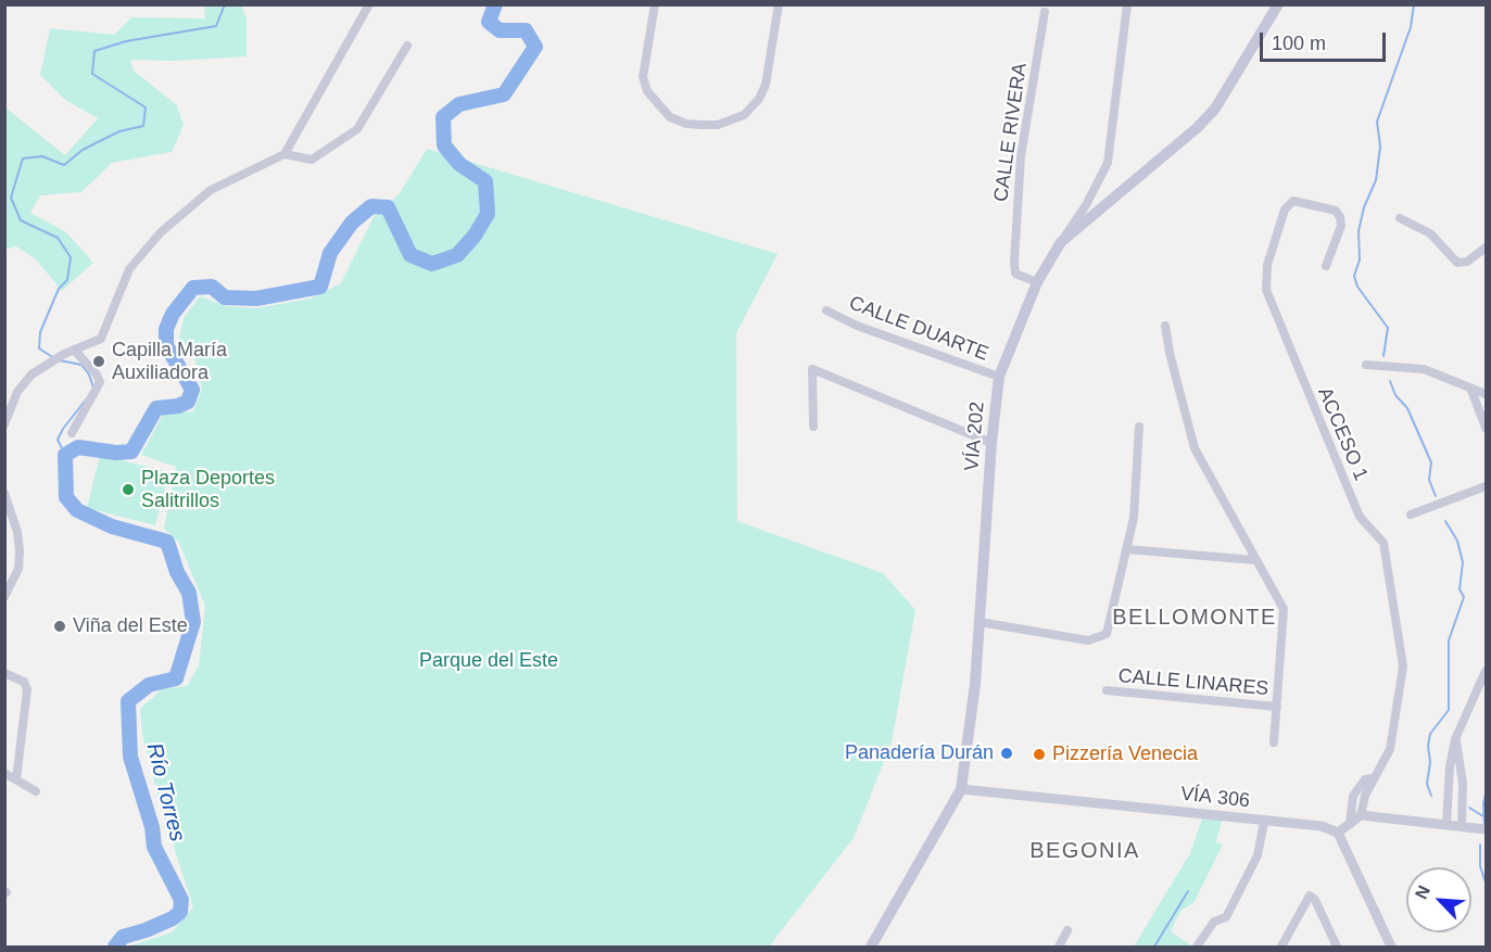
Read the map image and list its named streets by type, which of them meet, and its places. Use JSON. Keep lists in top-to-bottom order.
{
  "streets": {
    "main road": ["VÍA 202"],
    "street": [
      "CALLE RIVERA",
      "CALLE DUARTE",
      "ACCESO 1",
      "CALLE LINARES",
      "VÍA 306"
    ]
  },
  "crossings": [
    ["CALLE RIVERA", "VÍA 202"],
    ["CALLE DUARTE", "VÍA 202"],
    ["VÍA 202", "VÍA 306"]
  ],
  "districts": ["BELLOMONTE", "BEGONIA"],
  "water": ["Río Torres"],
  "parks": ["Parque del Este"],
  "places": [
    "Capilla María Auxiliadora",
    "Plaza Deportes Salitrillos",
    "Viña del Este",
    "Panadería Durán",
    "Pizzería Venecia"
  ],
  "scale_bar": "100 m",
  "north": "top left"
}
